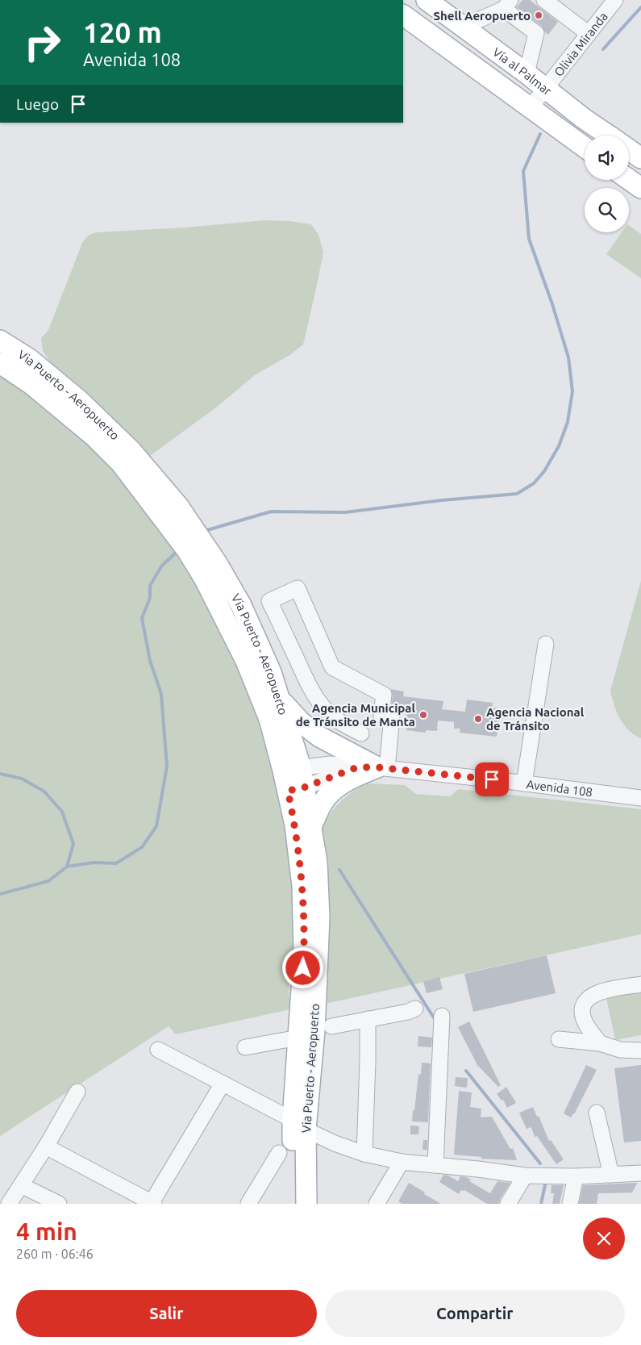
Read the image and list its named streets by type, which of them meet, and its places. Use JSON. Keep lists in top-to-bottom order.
{
  "streets": {
    "main road": ["Vía al Palmar", "Via Puerto - Aeropuerto"],
    "street": ["Olivia Miranda", "Avenida 108"]
  },
  "crossings": [
    ["Olivia Miranda", "Vía al Palmar"],
    ["Via Puerto - Aeropuerto", "Avenida 108"]
  ],
  "places": ["Shell Aeropuerto", "Agencia Municipal de Tránsito de Manta", "Agencia Nacional de Tránsito"],
  "page": {
    "turn": ["120 m", "Avenida 108"],
    "then": "Luego",
    "heading": ["4 min", "260 m · 06:46"],
    "buttons": ["Salir", "Compartir"]
  }
}
